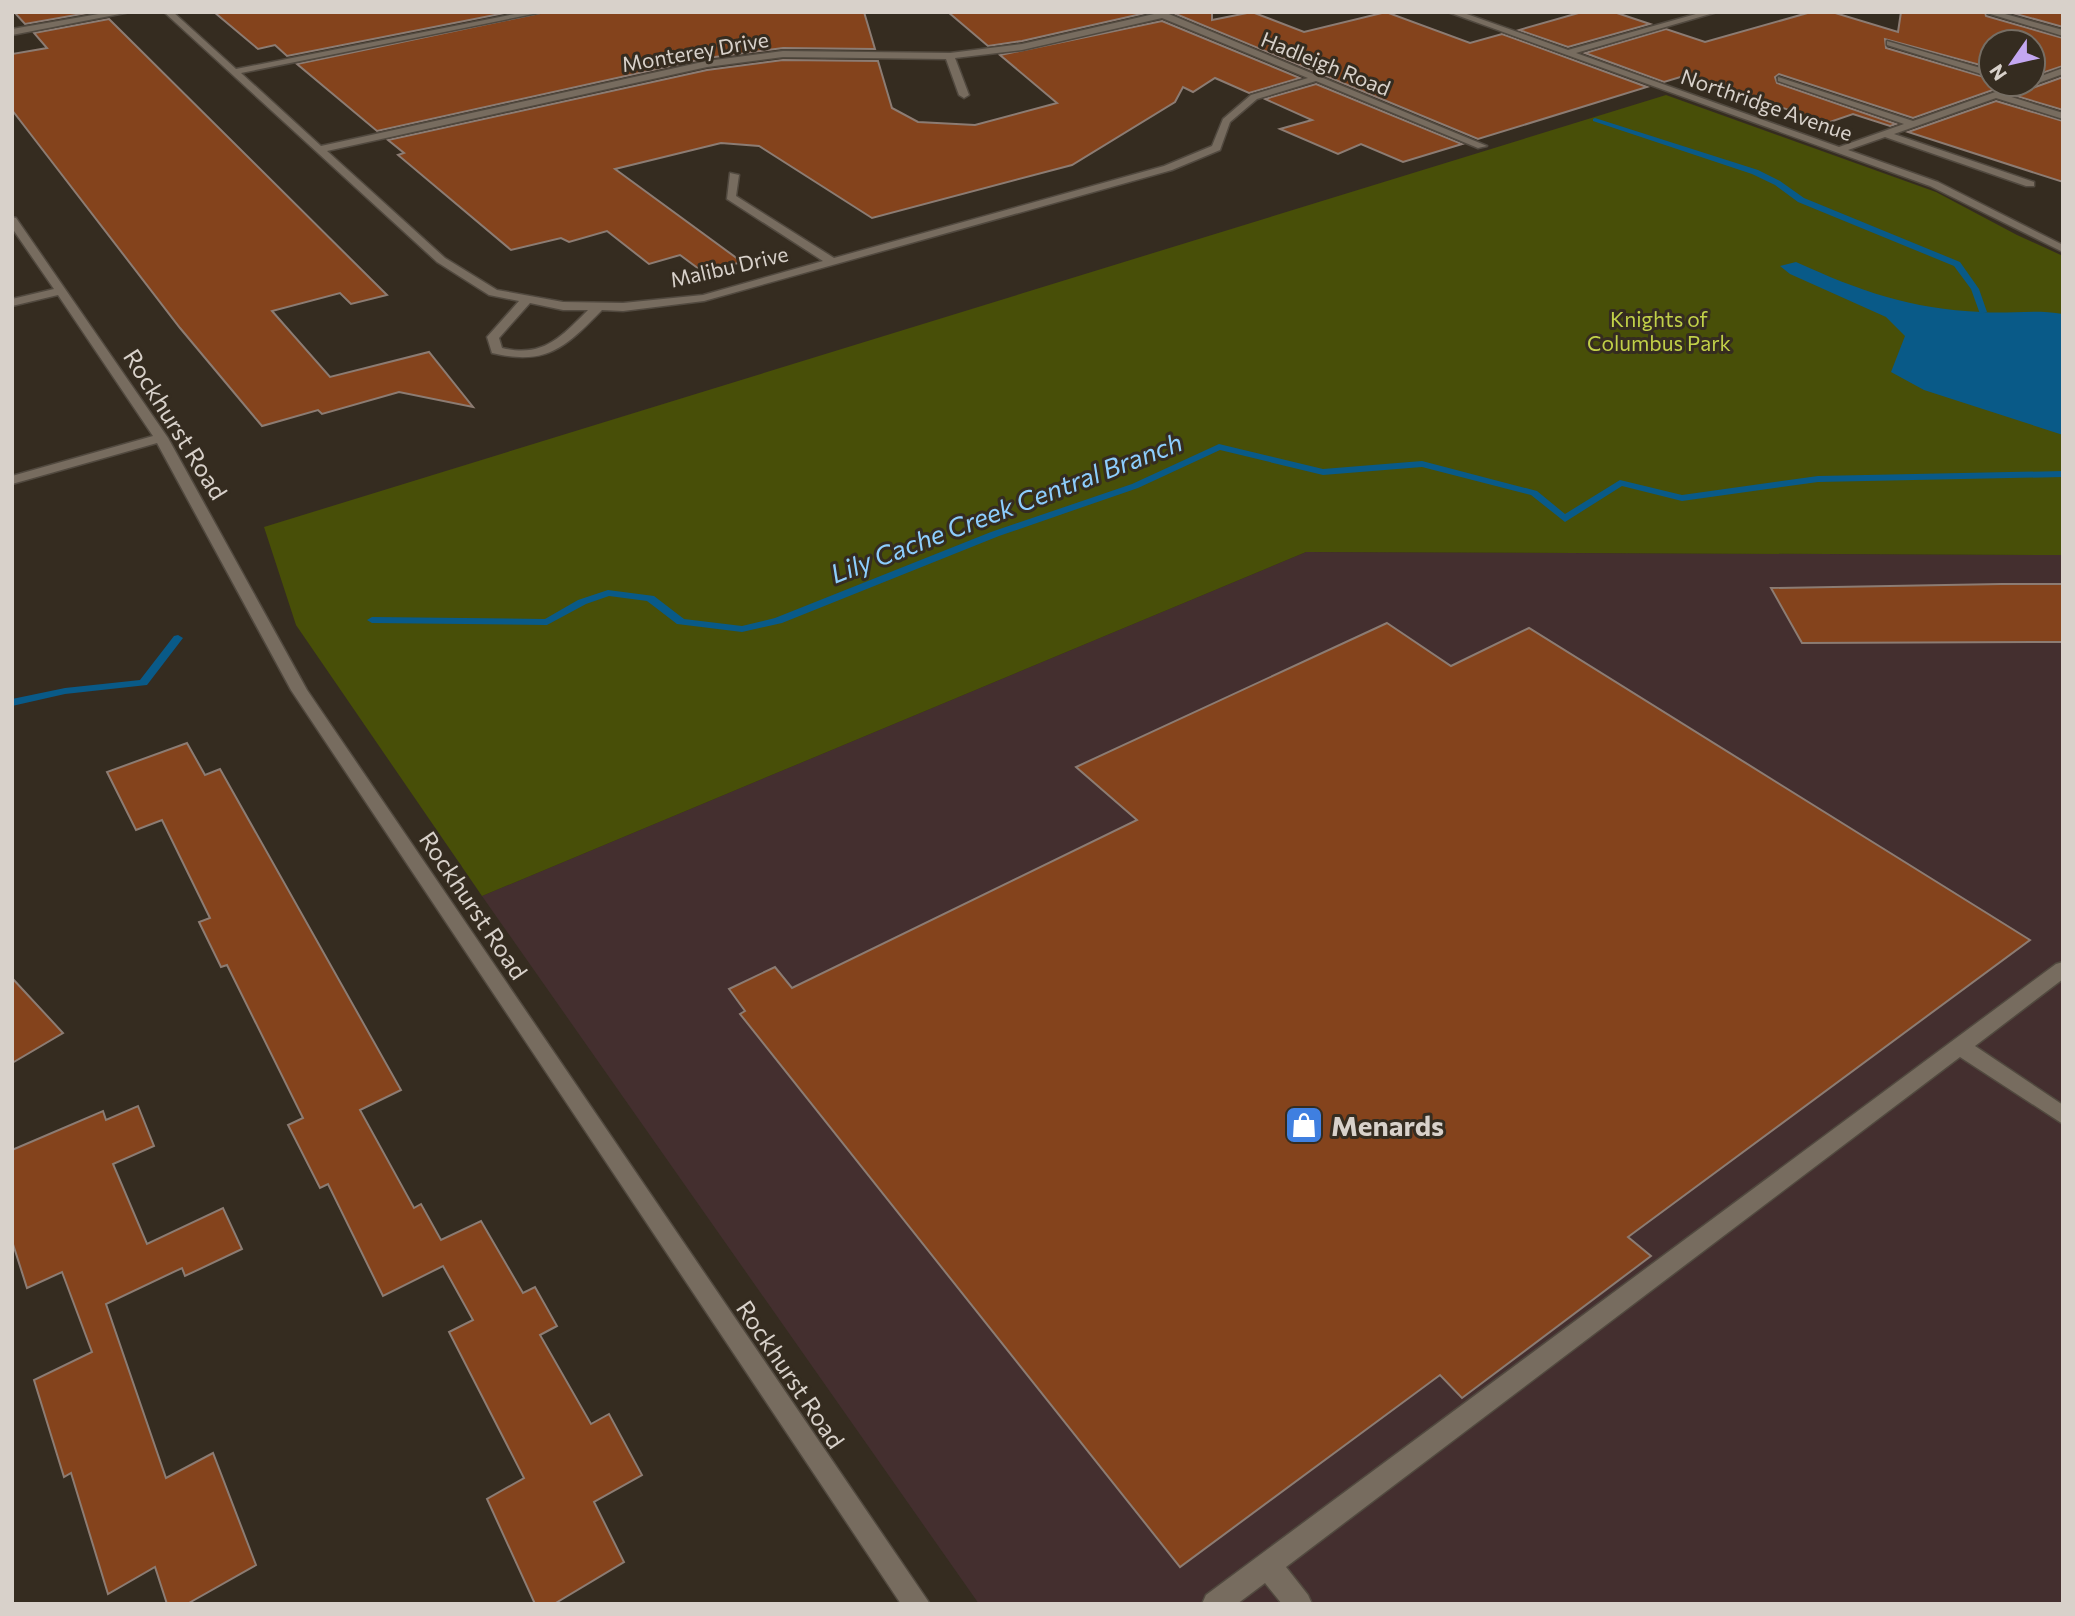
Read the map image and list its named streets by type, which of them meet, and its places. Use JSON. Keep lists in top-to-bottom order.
{
  "streets": {
    "street": [
      "Monterey Drive",
      "Hadleigh Road",
      "Northridge Avenue",
      "Malibu Drive",
      "Rockhurst Road"
    ]
  },
  "crossings": [
    ["Monterey Drive", "Hadleigh Road"],
    ["Monterey Drive", "Malibu Drive"],
    ["Hadleigh Road", "Malibu Drive"]
  ],
  "water": ["Lily Cache Creek Central Branch"],
  "parks": ["Knights of Columbus Park"],
  "places": {
    "shop": ["Menards"]
  },
  "north": "bottom left"
}
